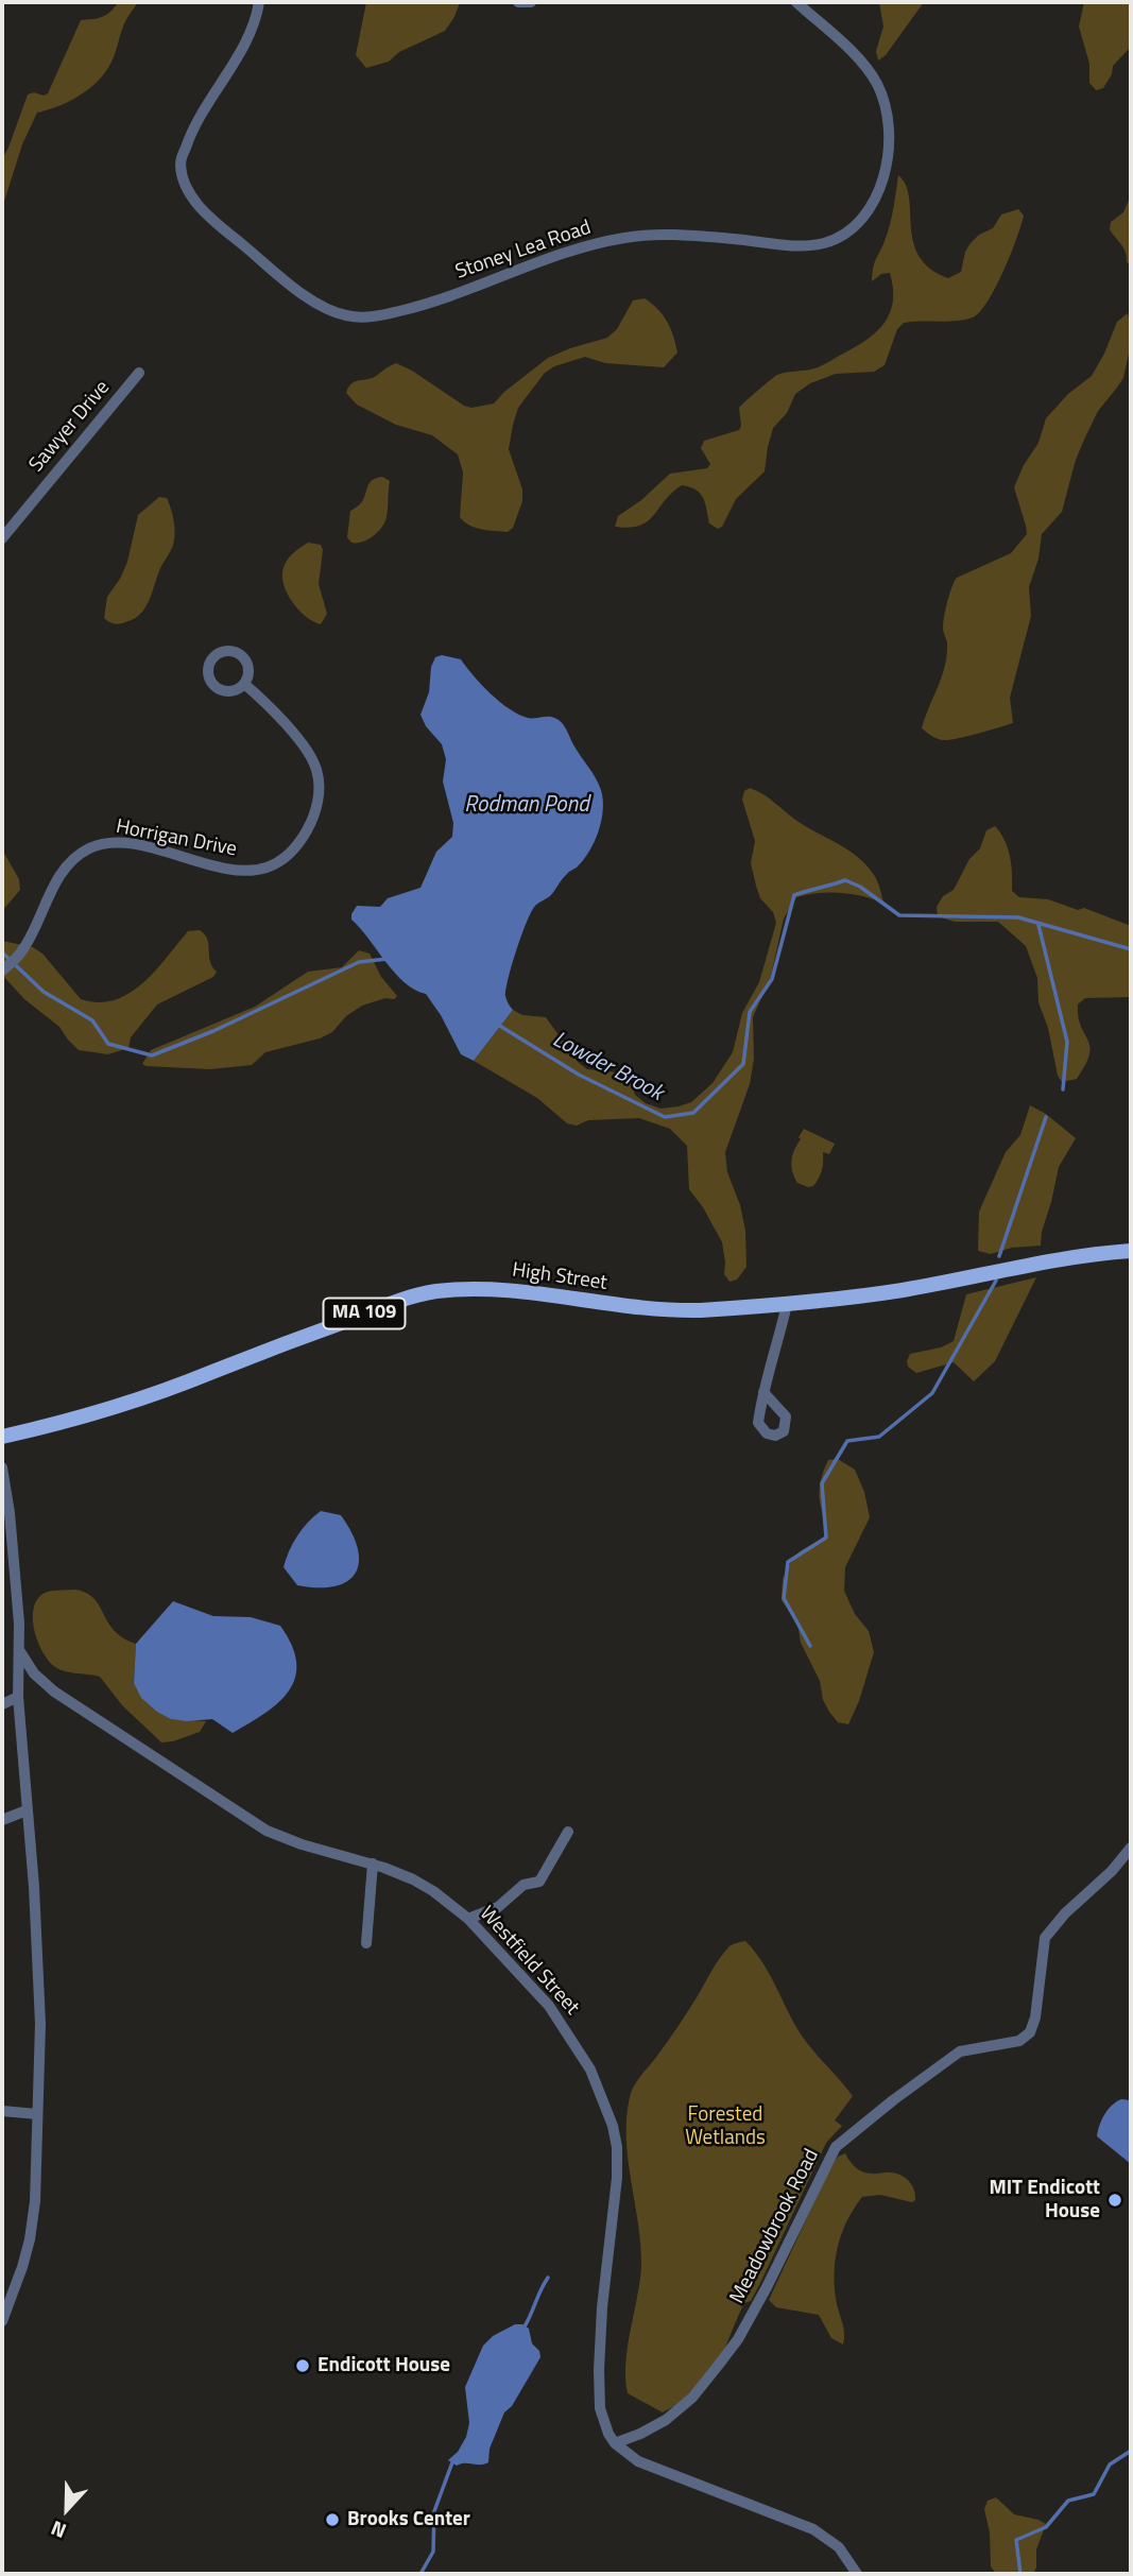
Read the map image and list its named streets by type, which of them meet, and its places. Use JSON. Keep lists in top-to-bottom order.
{
  "streets": {
    "main road": ["High Street", "MA 109"],
    "street": [
      "Stoney Lea Road",
      "Sawyer Drive",
      "Horrigan Drive",
      "Westfield Street",
      "Meadowbrook Road"
    ]
  },
  "crossings": [
    ["Westfield Street", "Meadowbrook Road"]
  ],
  "water": ["Rodman Pond", "Lowder Brook"],
  "parks": ["Forested Wetlands"],
  "places": ["MIT Endicott House", "Endicott House", "Brooks Center"],
  "north": "bottom"
}
